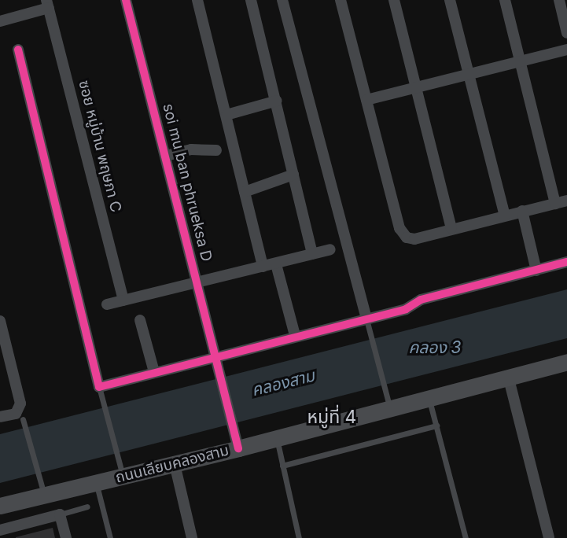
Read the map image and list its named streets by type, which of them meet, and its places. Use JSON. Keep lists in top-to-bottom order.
{
  "streets": {
    "main road": ["ถนนเลียบคลองสาม"],
    "street": ["ซอย หมู่บ้าน พฤษภา C", "soi mu ban phrueksa D"]
  },
  "crossings": [
    ["soi mu ban phrueksa D", "ถนนเลียบคลองสาม"]
  ],
  "districts": ["หมู่ที่ 4"],
  "water": ["คลอง 3", "คลองสาม"]
}
